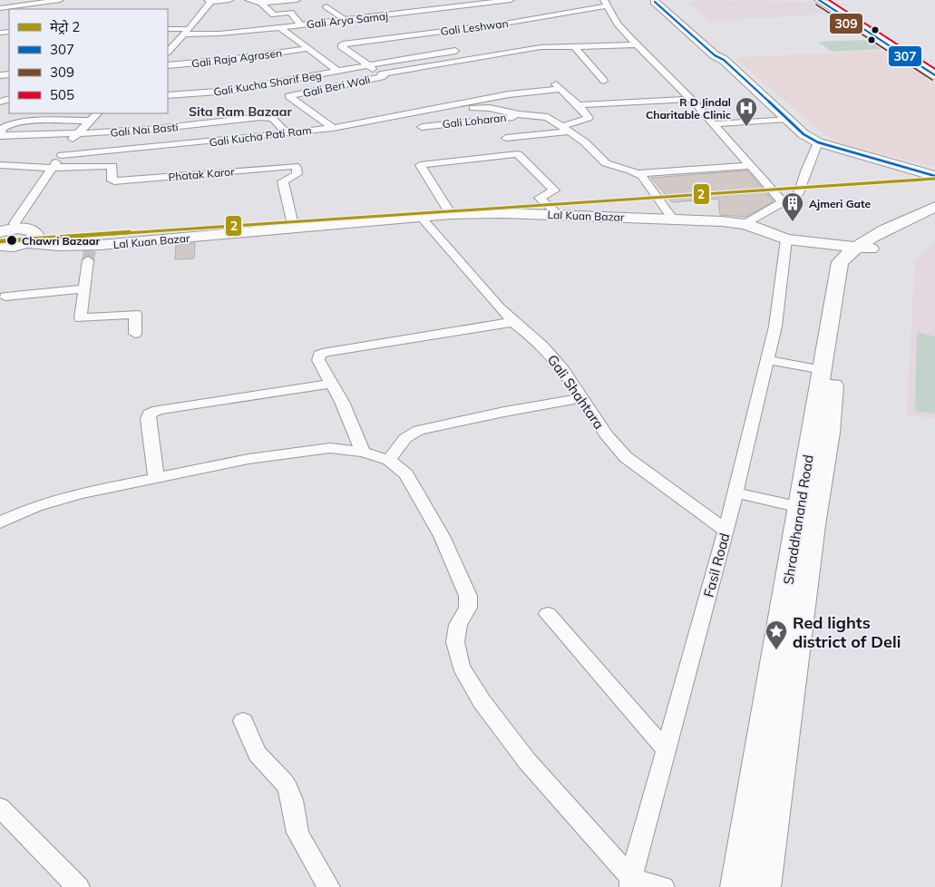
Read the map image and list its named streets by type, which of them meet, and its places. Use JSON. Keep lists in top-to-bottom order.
{
  "streets": {
    "street": [
      "Gali Arya Samaj",
      "Gali Leshwan",
      "Gali Raja Agrasen",
      "Gali Kucha Sharif Beg",
      "Gali Beri Wali",
      "Gali Loharan",
      "Gali Nai Basti",
      "Gali Kucha Pati Ram",
      "Phatak Karor",
      "Lal Kuan Bazar",
      "Gali Shahtara",
      "Shraddhanand Road",
      "Fasil Road"
    ]
  },
  "crossings": [
    ["Gali Leshwan", "Gali Kucha Sharif Beg"],
    ["Gali Beri Wali", "Gali Kucha Pati Ram"],
    ["Gali Nai Basti", "Gali Kucha Pati Ram"],
    ["Phatak Karor", "Lal Kuan Bazar"],
    ["Lal Kuan Bazar", "Gali Shahtara"],
    ["Lal Kuan Bazar", "Shraddhanand Road"],
    ["Lal Kuan Bazar", "Fasil Road"],
    ["Gali Shahtara", "Fasil Road"]
  ],
  "districts": ["Sita Ram Bazaar"],
  "places": {
    "hospital": ["R D Jindal Charitable Clinic"],
    "building": ["Ajmeri Gate"],
    "other": ["Chawri Bazaar"],
    "place": ["Red lights district of Deli"]
  },
  "lines": [
    "transit line 307",
    "transit line 505",
    "transit line 309",
    "metro line 2"
  ],
  "legend": [
    "मेट्रो 2",
    "307",
    "309",
    "505"
  ]
}
